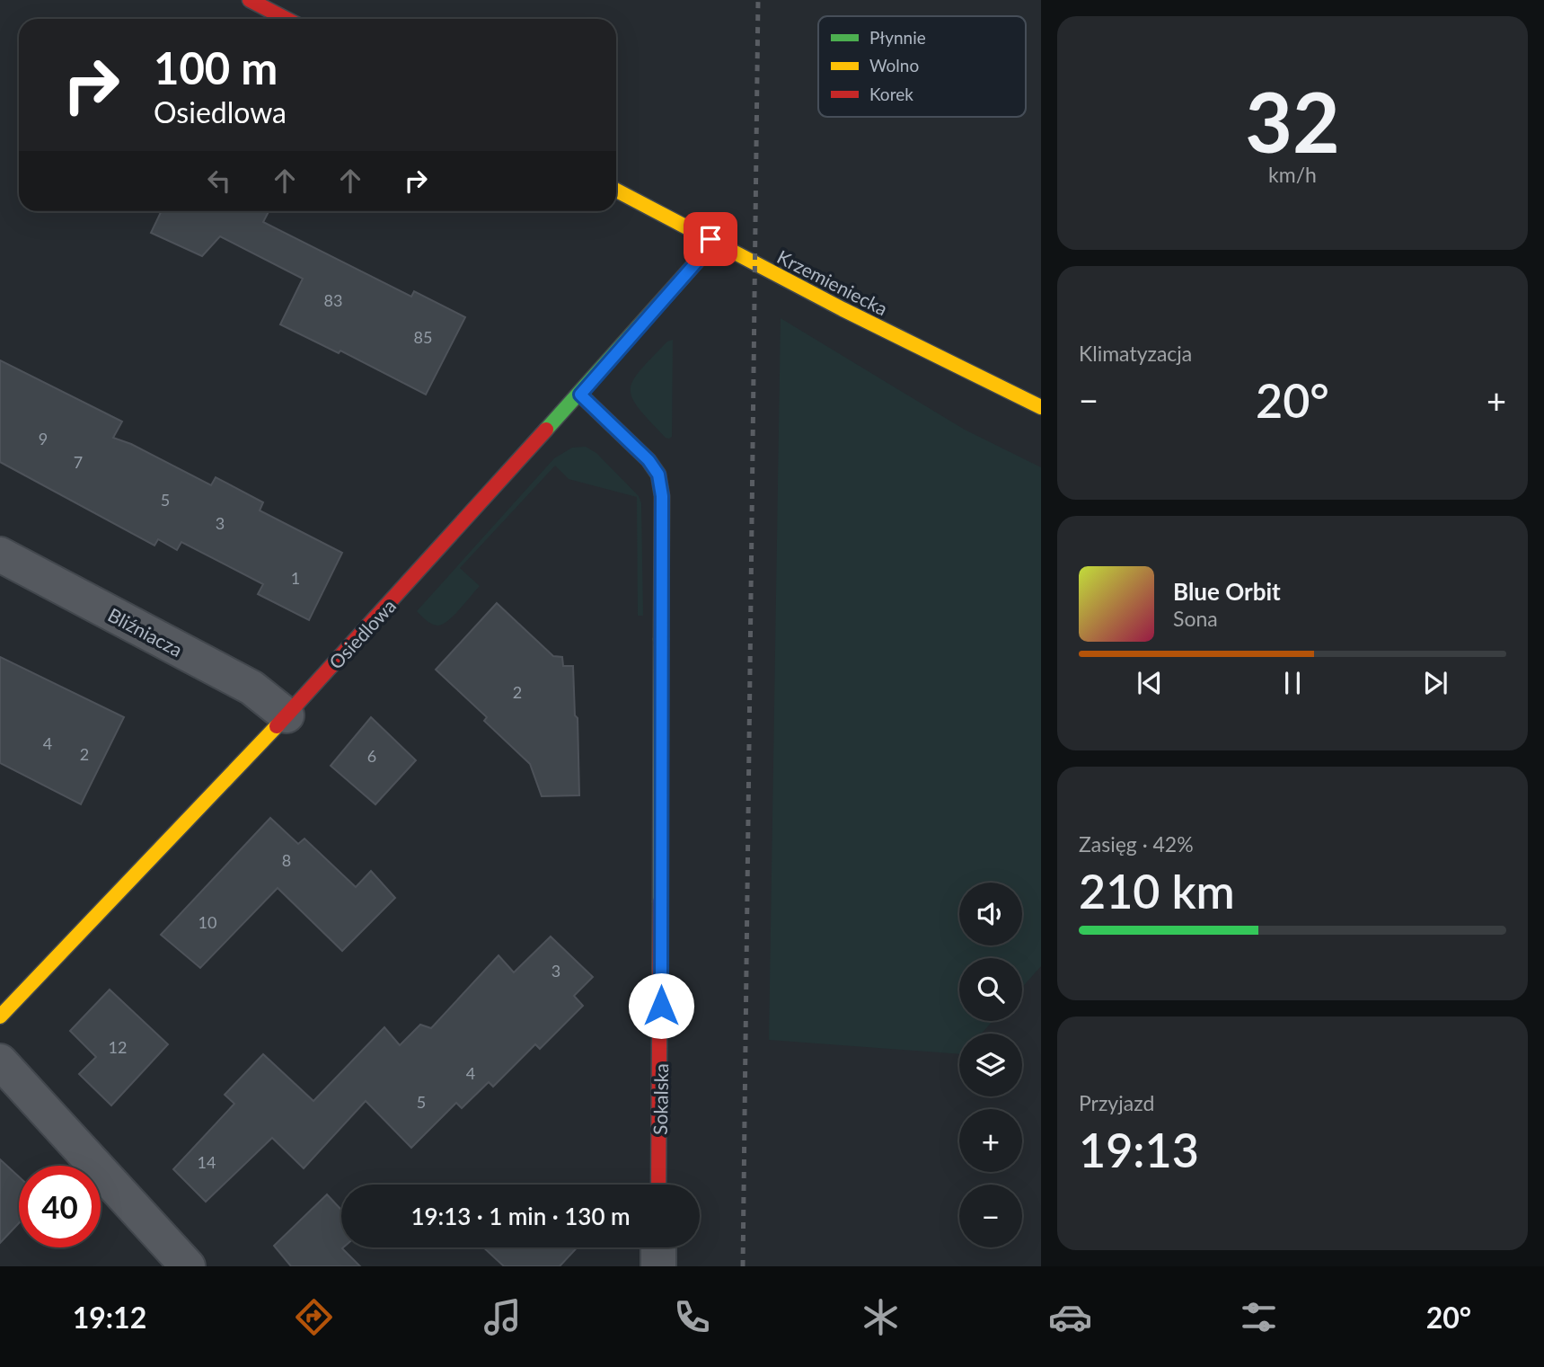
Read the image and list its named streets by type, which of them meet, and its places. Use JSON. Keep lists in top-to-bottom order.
{
  "streets": {
    "street": [
      "Krzemieniecka",
      "Bliźniacza",
      "Osiedlowa",
      "Sokalska"
    ]
  },
  "crossings": [
    ["Krzemieniecka", "Osiedlowa"],
    ["Bliźniacza", "Osiedlowa"],
    ["Osiedlowa", "Sokalska"]
  ],
  "house_numbers": [
    "83",
    "85",
    "9",
    "7",
    "5",
    "3",
    "1",
    "2",
    "4",
    "2",
    "6",
    "8",
    "10",
    "3",
    "12",
    "4",
    "5",
    "14"
  ],
  "legend": ["Płynnie", "Wolno", "Korek"],
  "page": {
    "tile": [
      ["32", "km/h"],
      "Klimatyzacja",
      ["Zasięg · 42%", "210 km"],
      ["Przyjazd", "19:13"]
    ],
    "turn": ["100 m", "Osiedlowa"],
    "heat": ["−", "20°", "+"],
    "song": ["Blue Orbit", "Sona"],
    "map_buttons": ["+", "−"],
    "limit": "40",
    "trip": "19:13 · 1 min · 130 m",
    "tabs": ["19:12", "20°"]
  }
}
